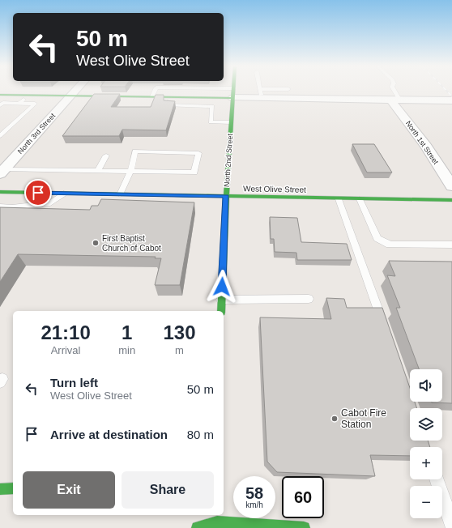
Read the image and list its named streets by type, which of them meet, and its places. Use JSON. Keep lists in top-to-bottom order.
{
  "streets": {
    "street": [
      "North 3rd Street",
      "North 1st Street",
      "North 2nd Street",
      "West Olive Street"
    ]
  },
  "crossings": [
    ["North 2nd Street", "West Olive Street"]
  ],
  "places": ["First Baptist Church of Cabot", "Cabot Fire Station"],
  "page": {
    "turn": ["50 m", "West Olive Street"],
    "eta": [
      "21:10",
      "Arrival",
      "1",
      "min",
      "130",
      "m"
    ],
    "list": [
      {
        "name": "Turn left",
        "note": "West Olive Street",
        "value": "50 m"
      },
      {
        "name": "Arrive at destination",
        "value": "80 m"
      }
    ],
    "map_buttons": ["+", "−"],
    "buttons": ["Exit", "Share"],
    "speed": "58 km/h",
    "limit": "60"
  }
}
